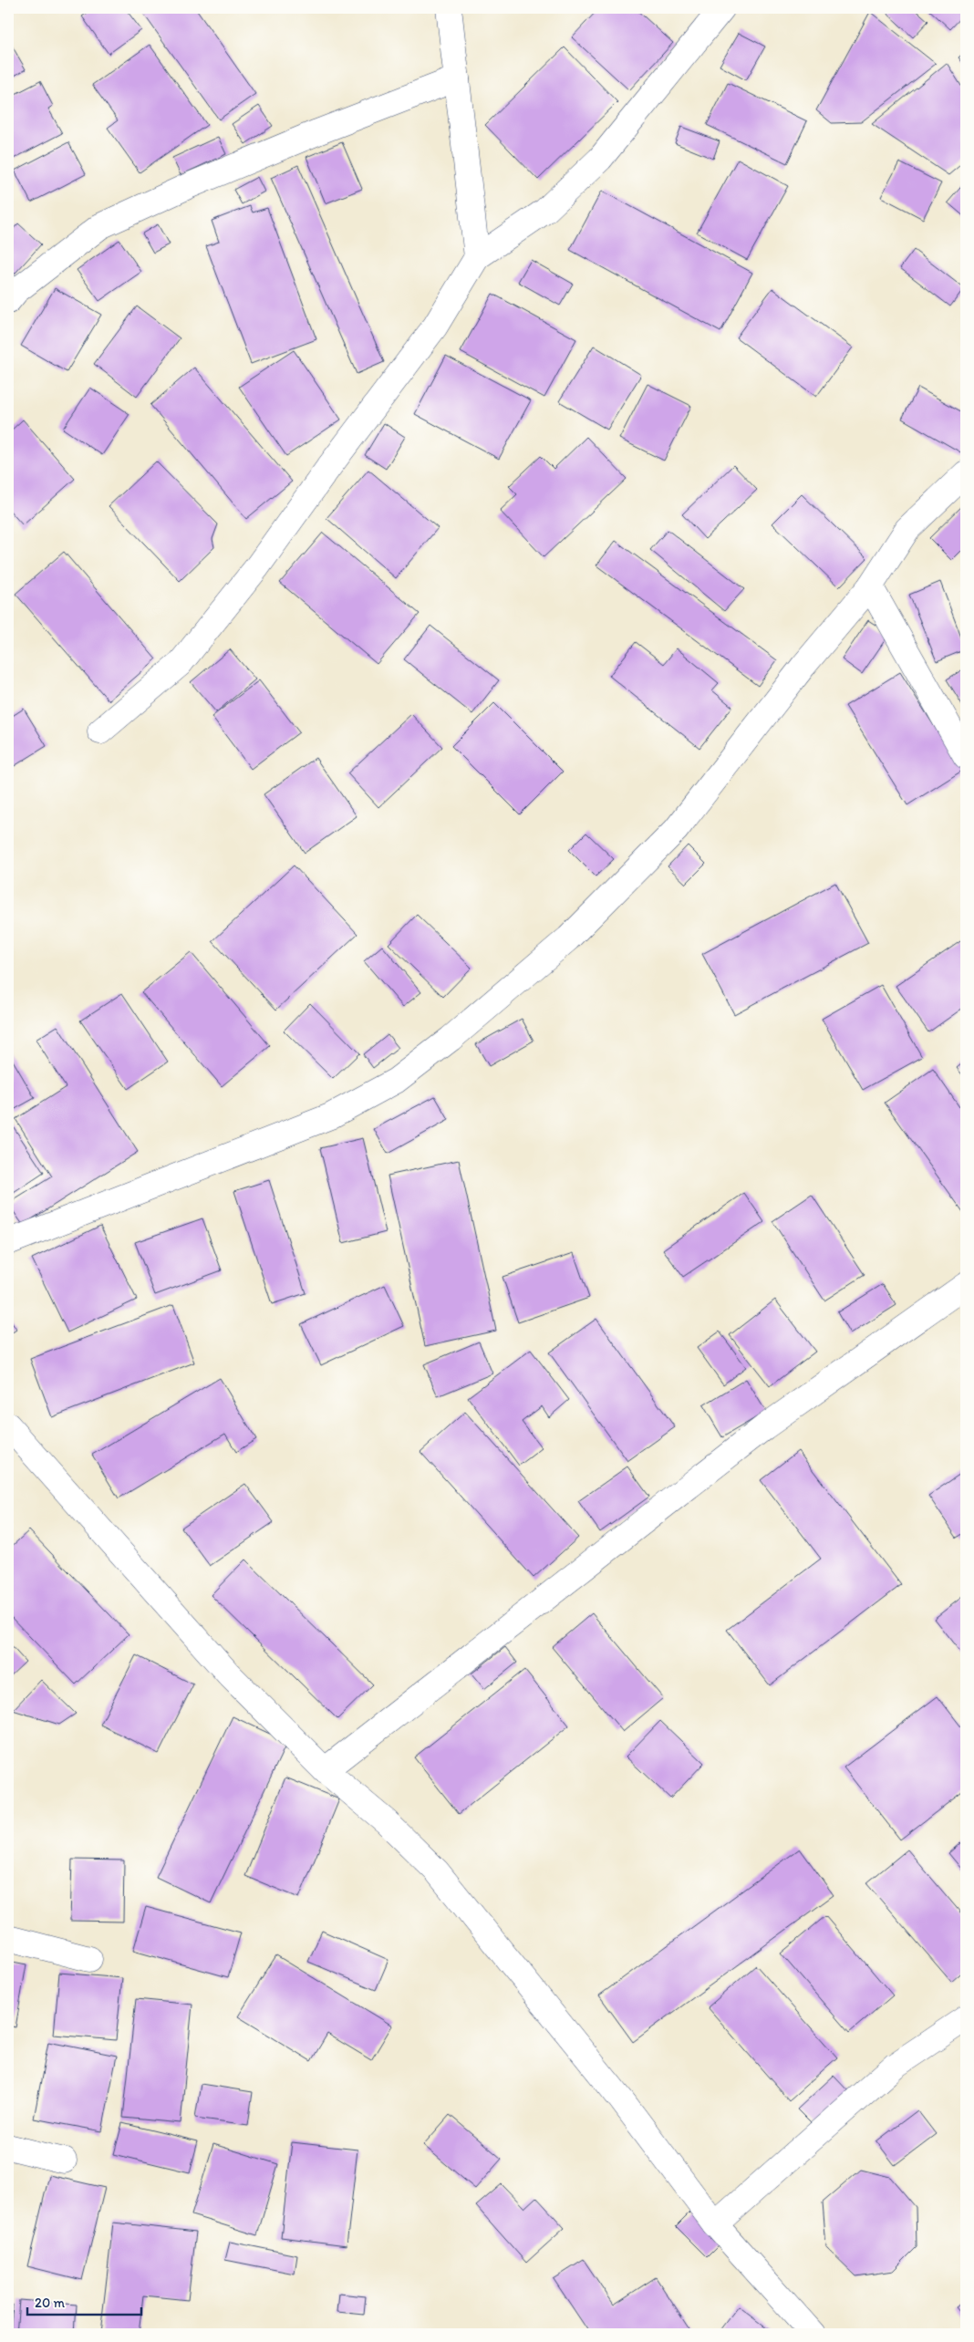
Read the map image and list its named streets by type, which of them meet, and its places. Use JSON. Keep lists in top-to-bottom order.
{
  "scale_bar": "20 m"
}
